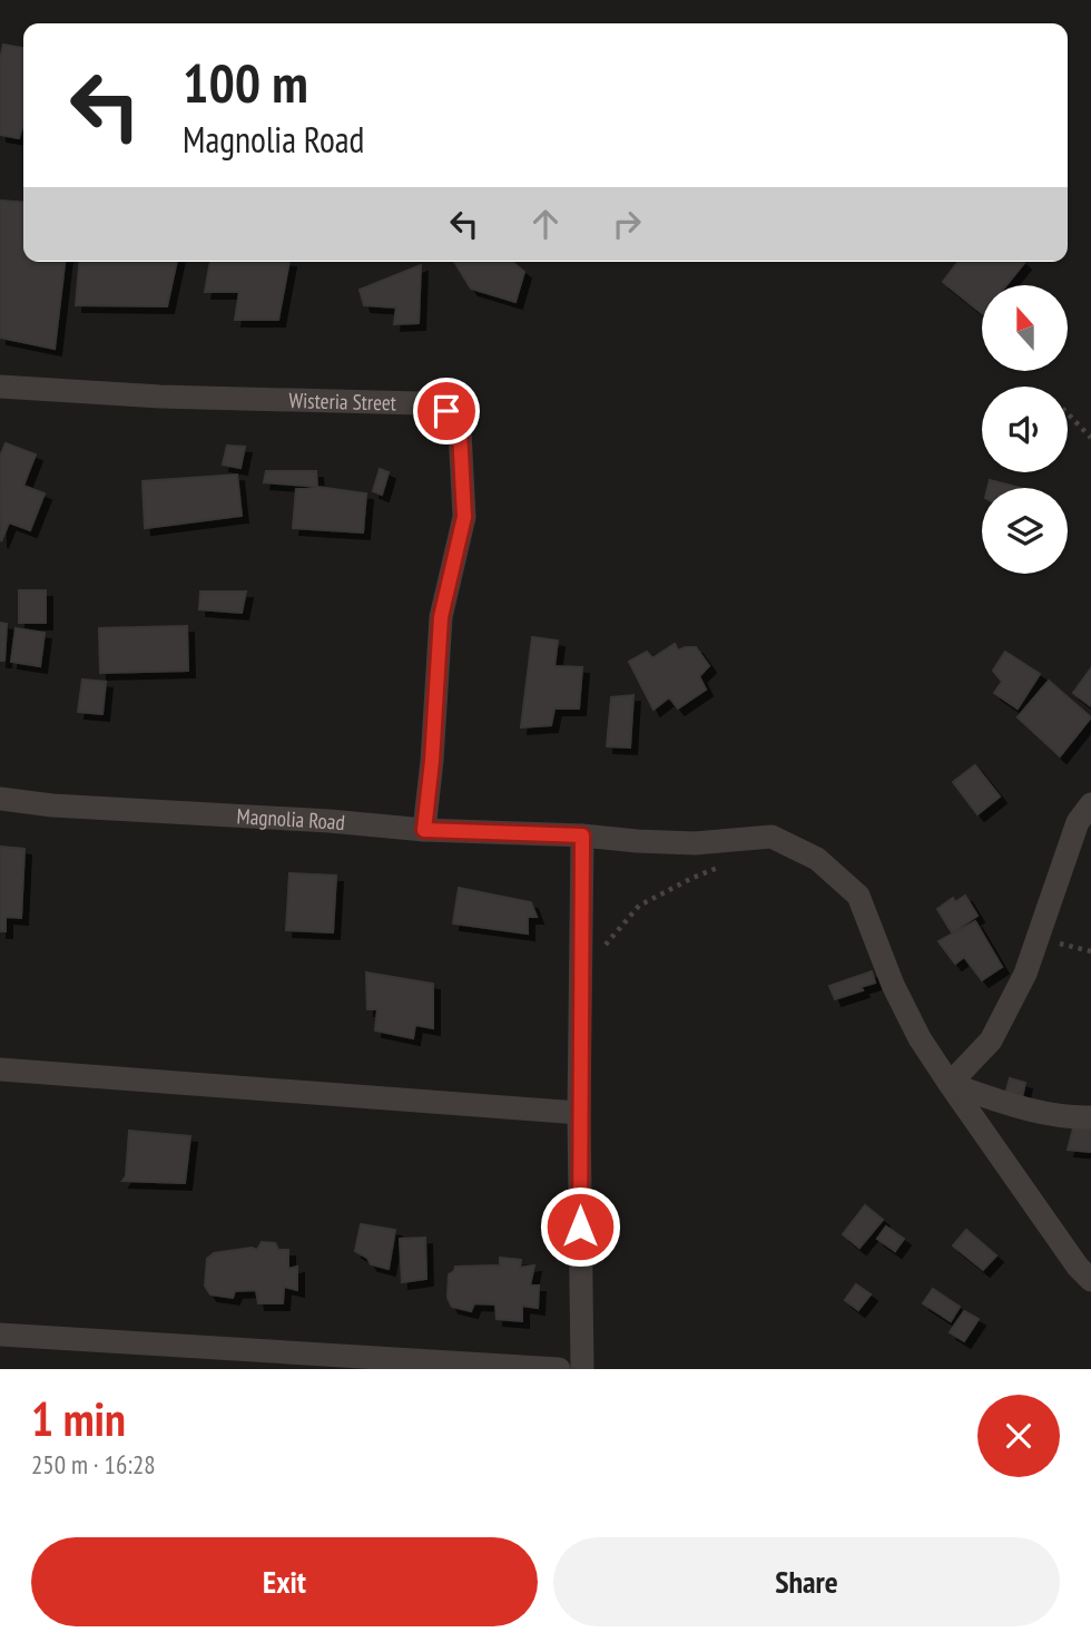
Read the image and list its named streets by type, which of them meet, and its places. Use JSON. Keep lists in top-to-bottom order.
{
  "streets": {
    "street": ["Wisteria Street", "Magnolia Road"]
  },
  "crossings": [
    ["Wisteria Street", "Magnolia Road"]
  ],
  "north": "top",
  "page": {
    "turn": ["100 m", "Magnolia Road"],
    "heading": ["1 min", "250 m · 16:28"],
    "buttons": ["Exit", "Share"]
  }
}
